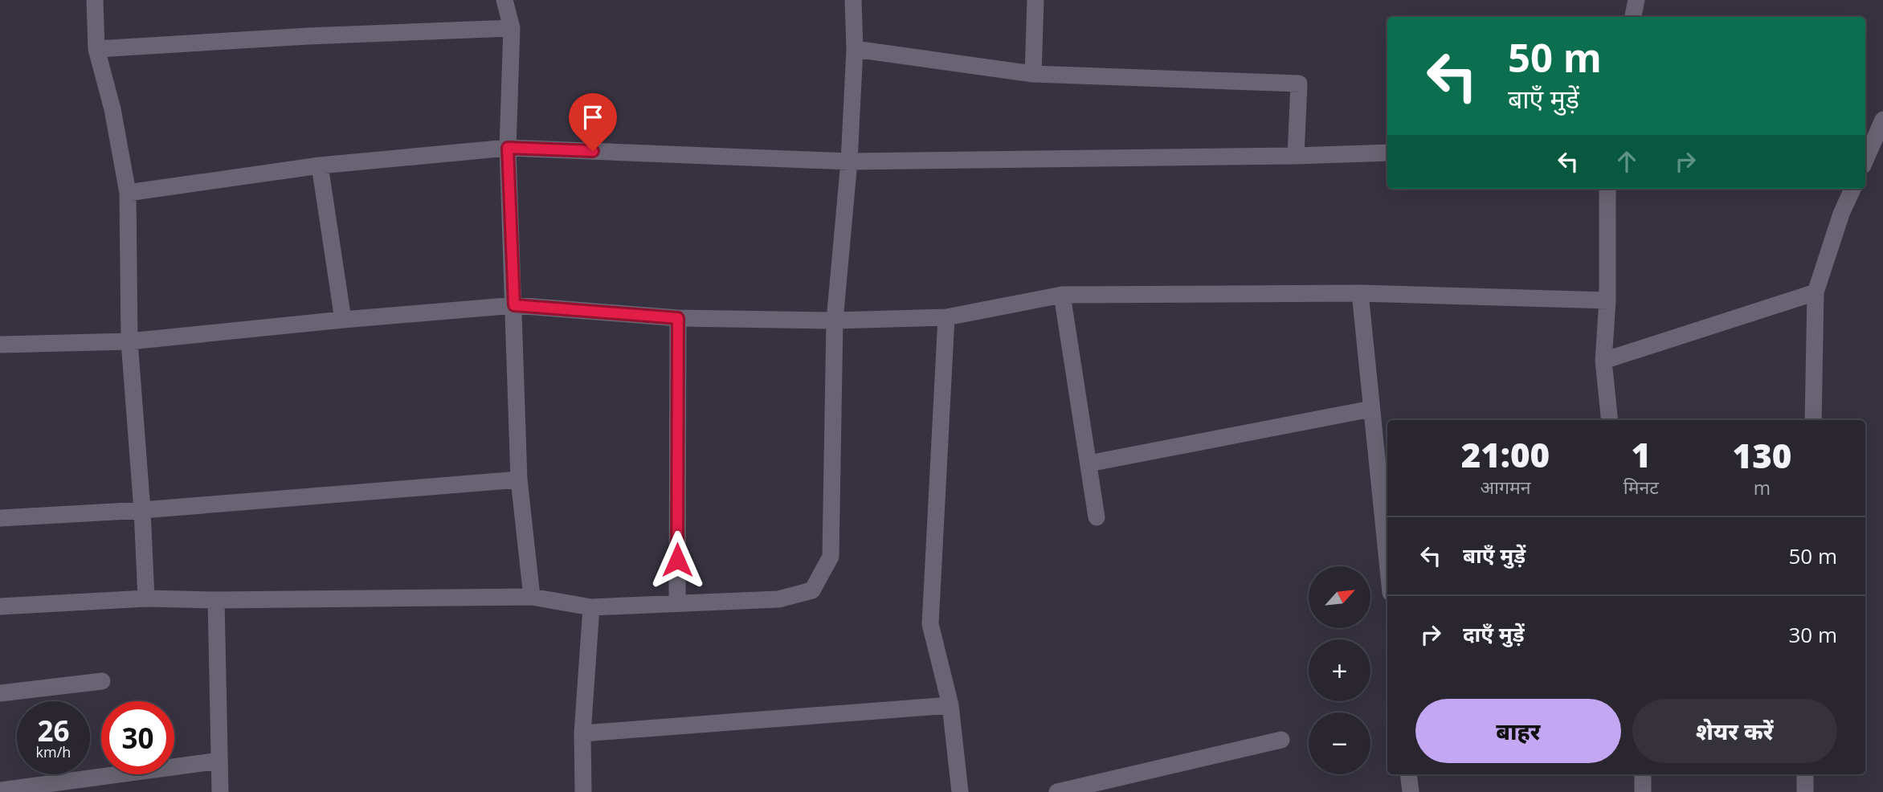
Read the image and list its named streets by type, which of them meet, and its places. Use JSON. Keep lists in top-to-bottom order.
{
  "north": "top right",
  "page": {
    "turn": ["50 m", "बाएँ मुड़ें"],
    "eta": [
      "21:00",
      "आगमन",
      "1",
      "मिनट",
      "130",
      "m"
    ],
    "list": [
      {
        "name": "बाएँ मुड़ें",
        "value": "50 m"
      },
      {
        "name": "दाएँ मुड़ें",
        "value": "30 m"
      }
    ],
    "map_buttons": ["+", "−"],
    "buttons": ["बाहर", "शेयर करें"],
    "speed": "26 km/h",
    "limit": "30"
  }
}
